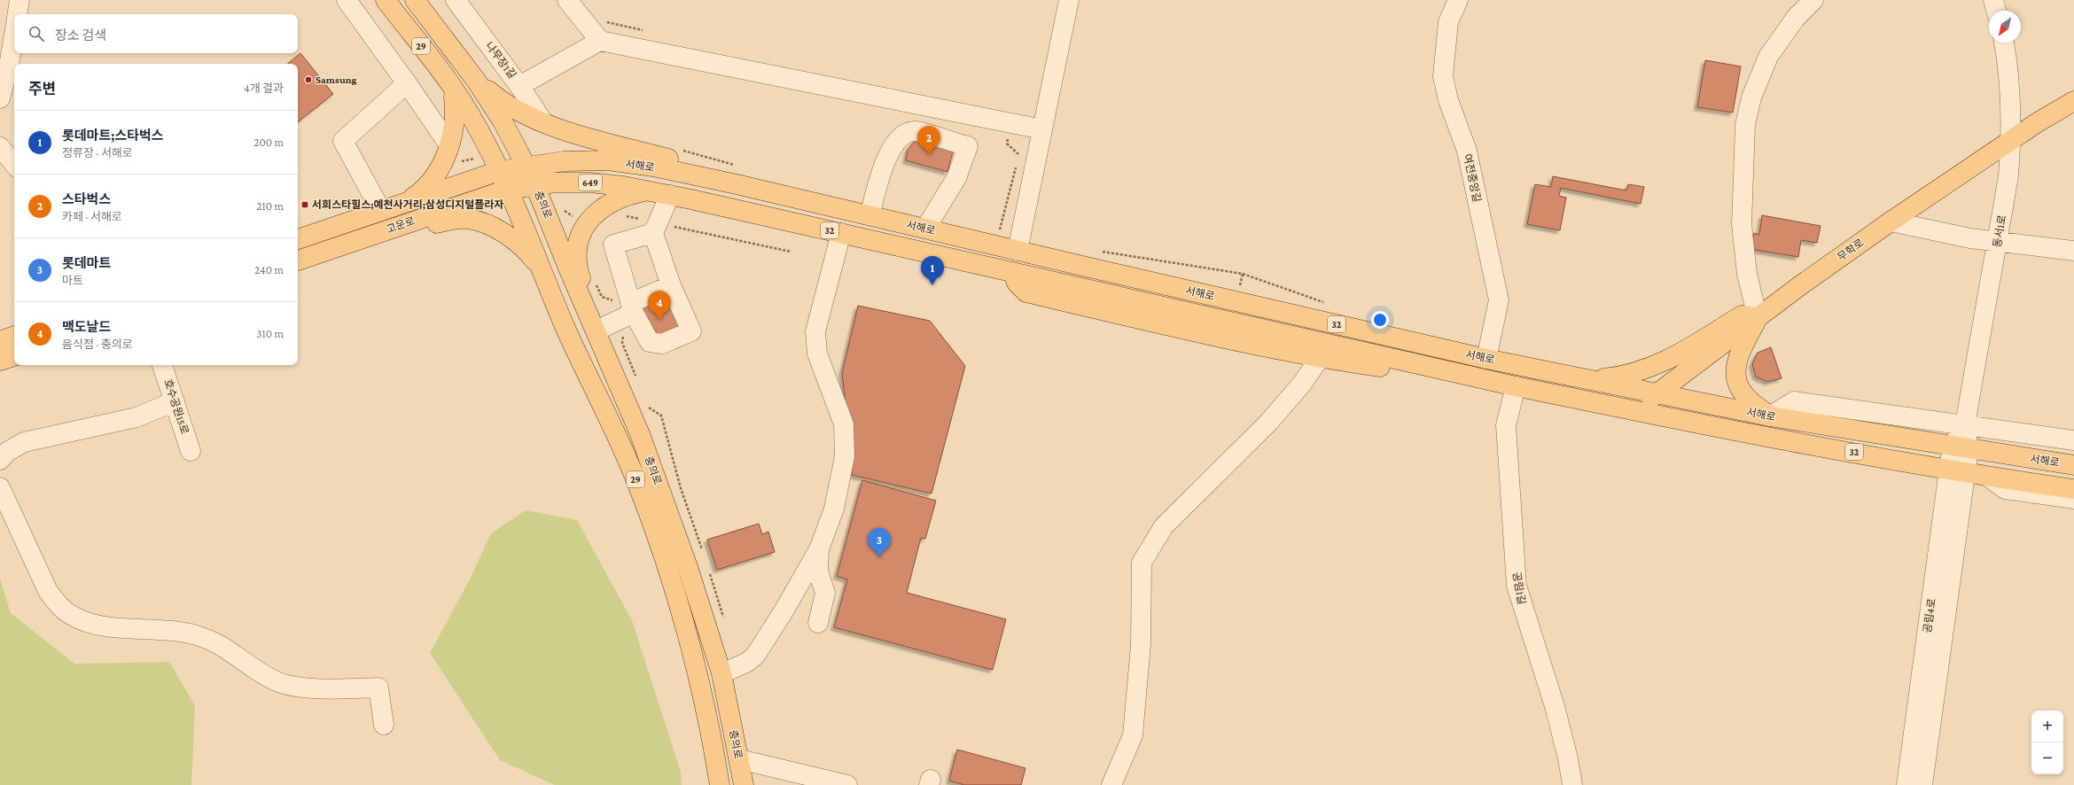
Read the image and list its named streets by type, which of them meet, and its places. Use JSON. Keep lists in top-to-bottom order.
{
  "streets": {
    "main road": [
      "29",
      "서해로",
      "649",
      "충의로",
      "고운로",
      "32",
      "무학로"
    ],
    "street": [
      "나무장1길",
      "여전중앙길",
      "동서1로",
      "호수공원15로",
      "공림1길",
      "공림4로"
    ]
  },
  "crossings": [
    ["29", "서해로"],
    ["29", "충의로"],
    ["29", "고운로"],
    ["29", "32"],
    ["서해로", "여전중앙길"],
    ["서해로", "충의로"],
    ["서해로", "고운로"],
    ["서해로", "32"],
    ["서해로", "동서1로"],
    ["서해로", "무학로"],
    ["서해로", "공림1길"],
    ["서해로", "공림4로"],
    ["충의로", "고운로"],
    ["충의로", "32"],
    ["고운로", "32"],
    ["동서1로", "무학로"],
    ["동서1로", "공림4로"]
  ],
  "places": {
    "other": ["Samsung"],
    "transit": ["서희스타힐스;예천사거리;삼성디지털플라자"]
  },
  "north": "bottom left",
  "page": {
    "search": "장소 검색",
    "heading": ["주변", "4개 결과"],
    "list": [
      {
        "mark": "1",
        "name": "롯데마트;스타벅스",
        "note": "정류장 · 서해로",
        "value": "200 m"
      },
      {
        "mark": "2",
        "name": "스타벅스",
        "note": "카페 · 서해로",
        "value": "210 m"
      },
      {
        "mark": "3",
        "name": "롯데마트",
        "note": "마트",
        "value": "240 m"
      },
      {
        "mark": "4",
        "name": "맥도날드",
        "note": "음식점 · 충의로",
        "value": "310 m"
      }
    ],
    "pins": [
      "2",
      "1",
      "4",
      "3"
    ],
    "map_buttons": ["+", "−"]
  }
}
